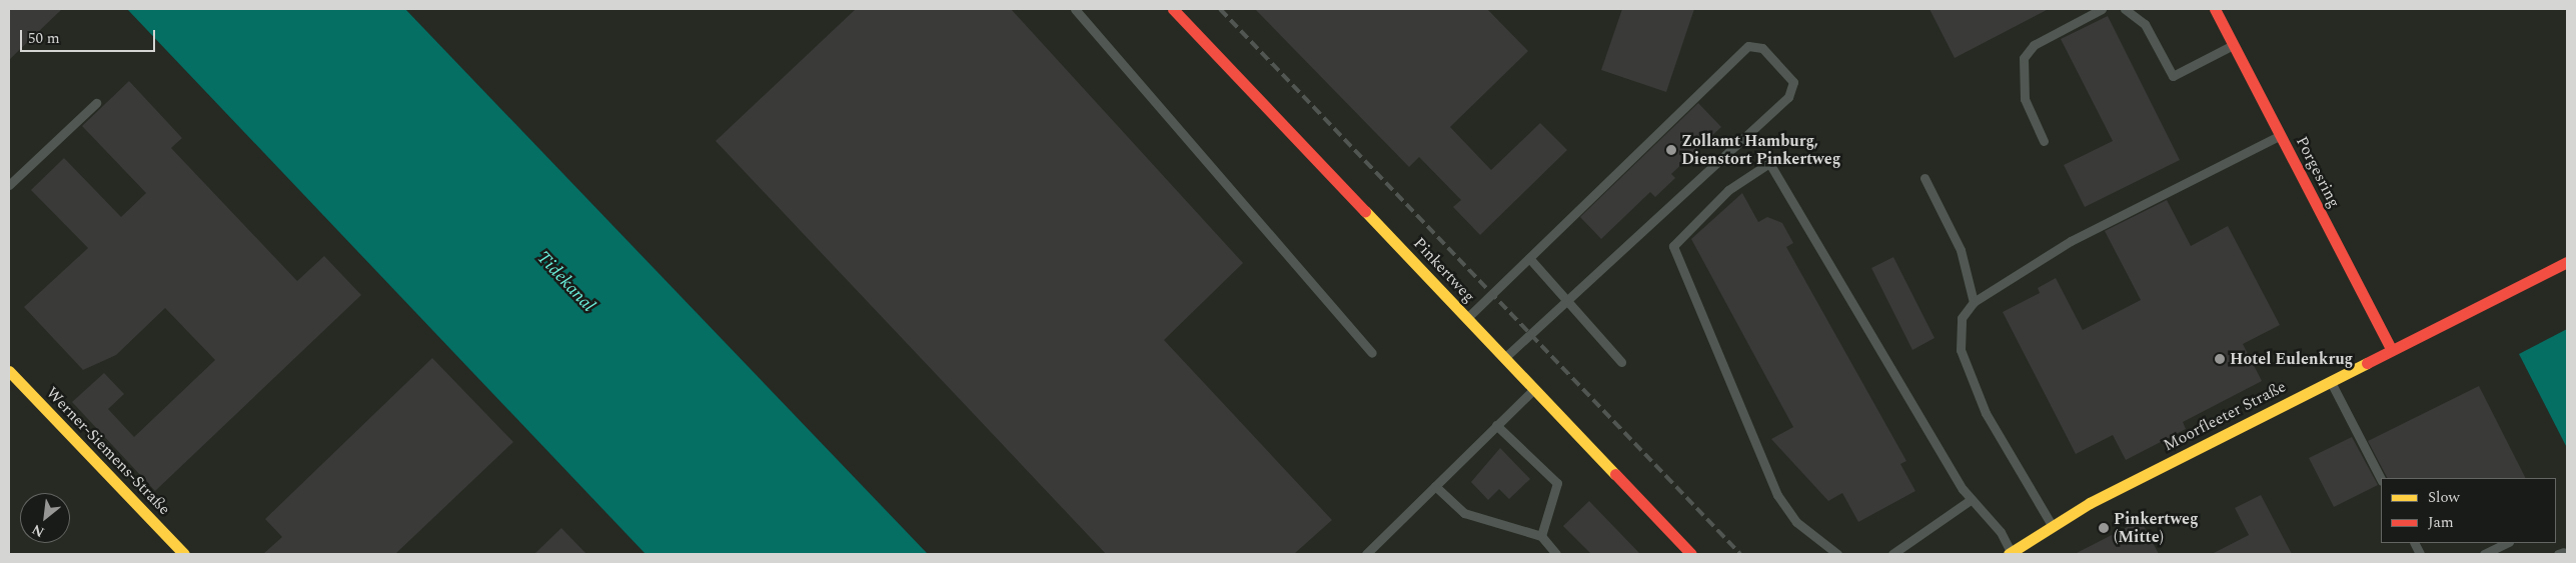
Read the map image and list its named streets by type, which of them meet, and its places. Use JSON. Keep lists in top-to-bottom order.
{
  "streets": {
    "street": [
      "Porgesring",
      "Pinkertweg",
      "Moorfleeter Straße",
      "Werner-Siemens-Straße"
    ]
  },
  "crossings": [
    ["Porgesring", "Moorfleeter Straße"]
  ],
  "water": ["Tidekanal"],
  "places": ["Zollamt Hamburg, Dienstort Pinkertweg", "Hotel Eulenkrug", "Pinkertweg (Mitte)"],
  "legend": ["Slow", "Jam"],
  "scale_bar": "50 m",
  "north": "bottom left"
}
